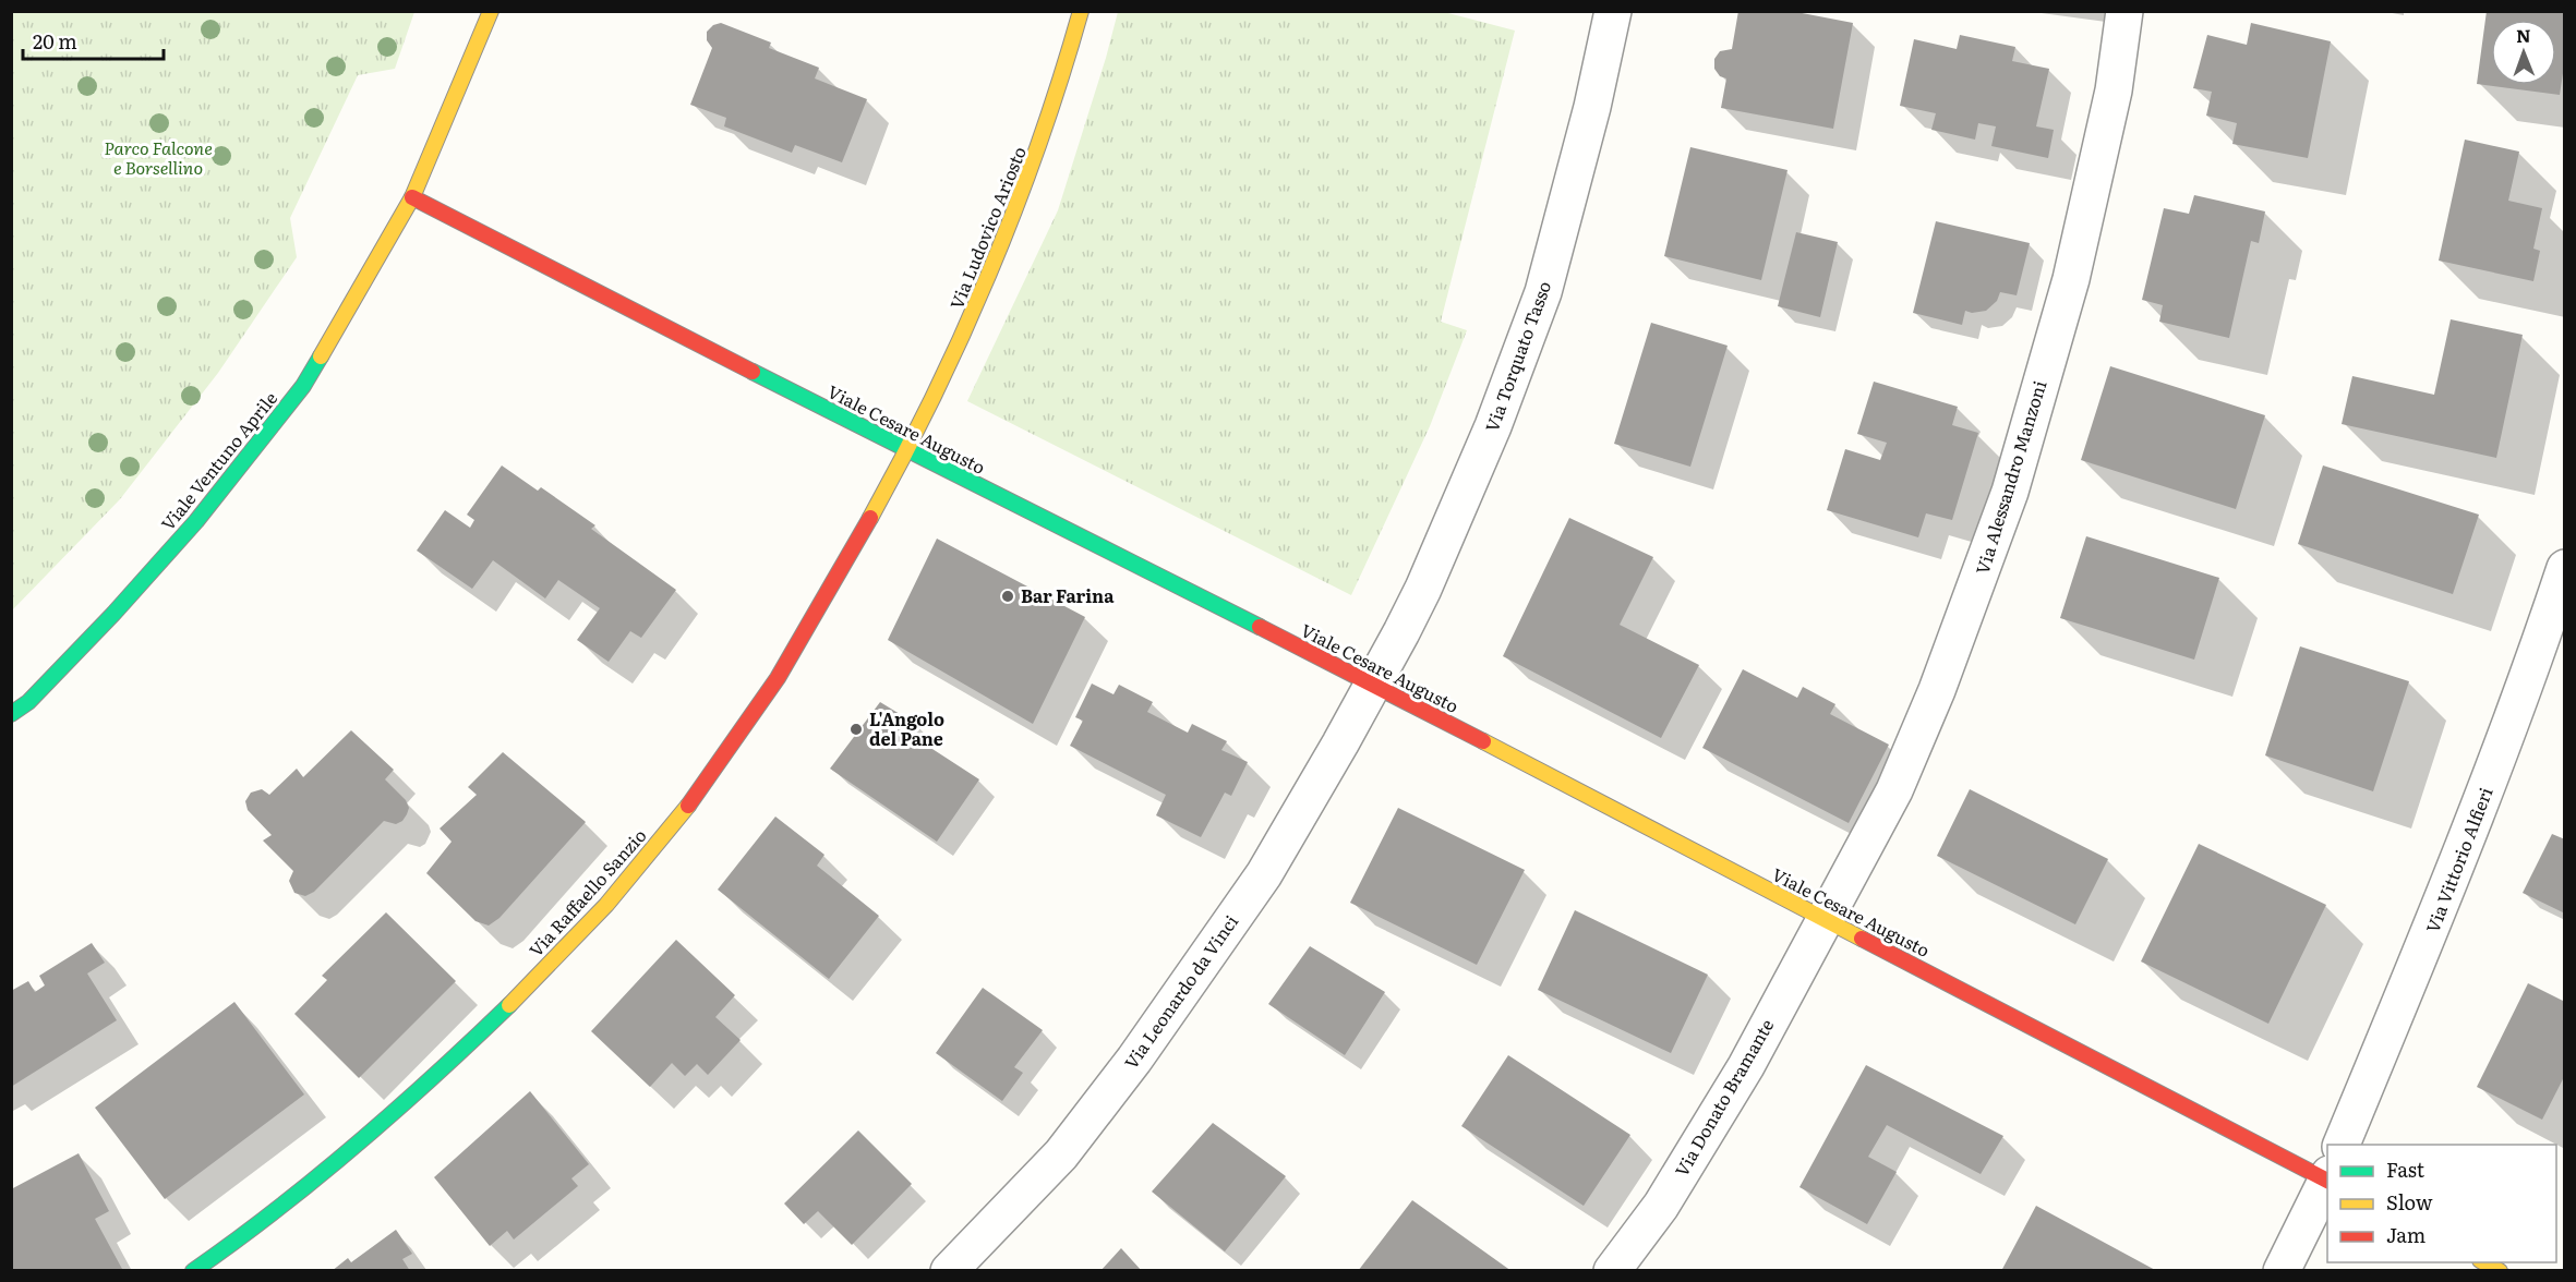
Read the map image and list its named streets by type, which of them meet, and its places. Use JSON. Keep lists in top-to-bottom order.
{
  "streets": {
    "main road": [
      "Via Ludovico Ariosto",
      "Viale Cesare Augusto",
      "Viale Ventuno Aprile",
      "Via Raffaello Sanzio"
    ],
    "street": [
      "Via Torquato Tasso",
      "Via Alessandro Manzoni",
      "Via Vittorio Alfieri",
      "Via Leonardo da Vinci",
      "Via Donato Bramante"
    ]
  },
  "crossings": [
    ["Via Ludovico Ariosto", "Viale Cesare Augusto"],
    ["Via Ludovico Ariosto", "Via Raffaello Sanzio"],
    ["Via Torquato Tasso", "Viale Cesare Augusto"],
    ["Via Torquato Tasso", "Via Leonardo da Vinci"],
    ["Viale Cesare Augusto", "Viale Ventuno Aprile"],
    ["Viale Cesare Augusto", "Via Alessandro Manzoni"],
    ["Viale Cesare Augusto", "Via Raffaello Sanzio"],
    ["Viale Cesare Augusto", "Via Leonardo da Vinci"],
    ["Viale Cesare Augusto", "Via Donato Bramante"],
    ["Via Alessandro Manzoni", "Via Donato Bramante"]
  ],
  "parks": ["Parco Falcone e Borsellino"],
  "places": ["Bar Farina", "L'Angolo del Pane"],
  "legend": ["Fast", "Slow", "Jam"],
  "scale_bar": "20 m",
  "north": "top"
}
